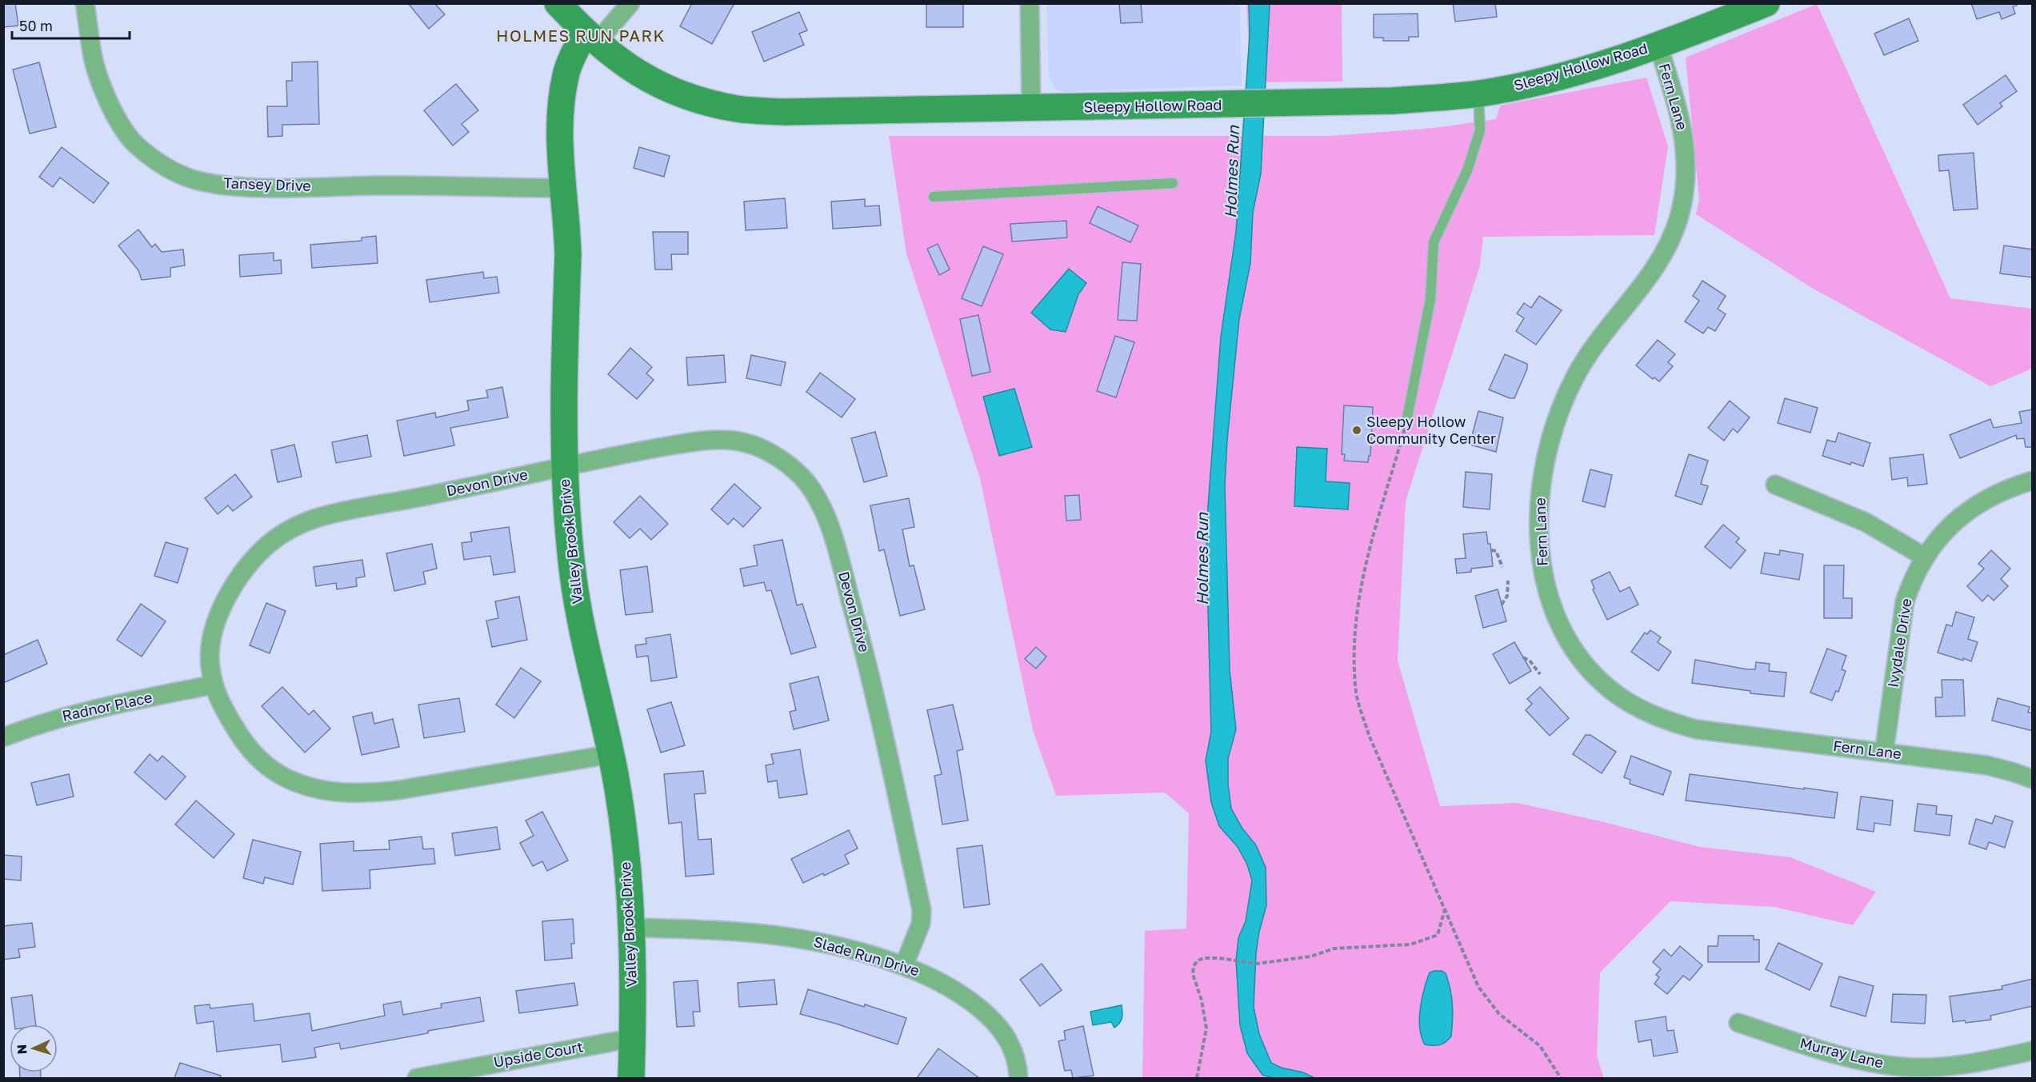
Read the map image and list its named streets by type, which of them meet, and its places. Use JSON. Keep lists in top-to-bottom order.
{
  "streets": {
    "main road": ["Sleepy Hollow Road", "Valley Brook Drive"],
    "street": [
      "Fern Lane",
      "Tansey Drive",
      "Devon Drive",
      "Ivydale Drive",
      "Radnor Place",
      "Slade Run Drive",
      "Murray Lane",
      "Upside Court"
    ]
  },
  "crossings": [
    ["Sleepy Hollow Road", "Fern Lane"],
    ["Sleepy Hollow Road", "Valley Brook Drive"],
    ["Fern Lane", "Ivydale Drive"],
    ["Tansey Drive", "Valley Brook Drive"],
    ["Devon Drive", "Valley Brook Drive"],
    ["Devon Drive", "Radnor Place"],
    ["Devon Drive", "Slade Run Drive"],
    ["Valley Brook Drive", "Slade Run Drive"],
    ["Valley Brook Drive", "Upside Court"]
  ],
  "districts": ["HOLMES RUN PARK"],
  "water": ["Holmes Run"],
  "places": ["Sleepy Hollow Community Center"],
  "scale_bar": "50 m",
  "north": "left"
}
